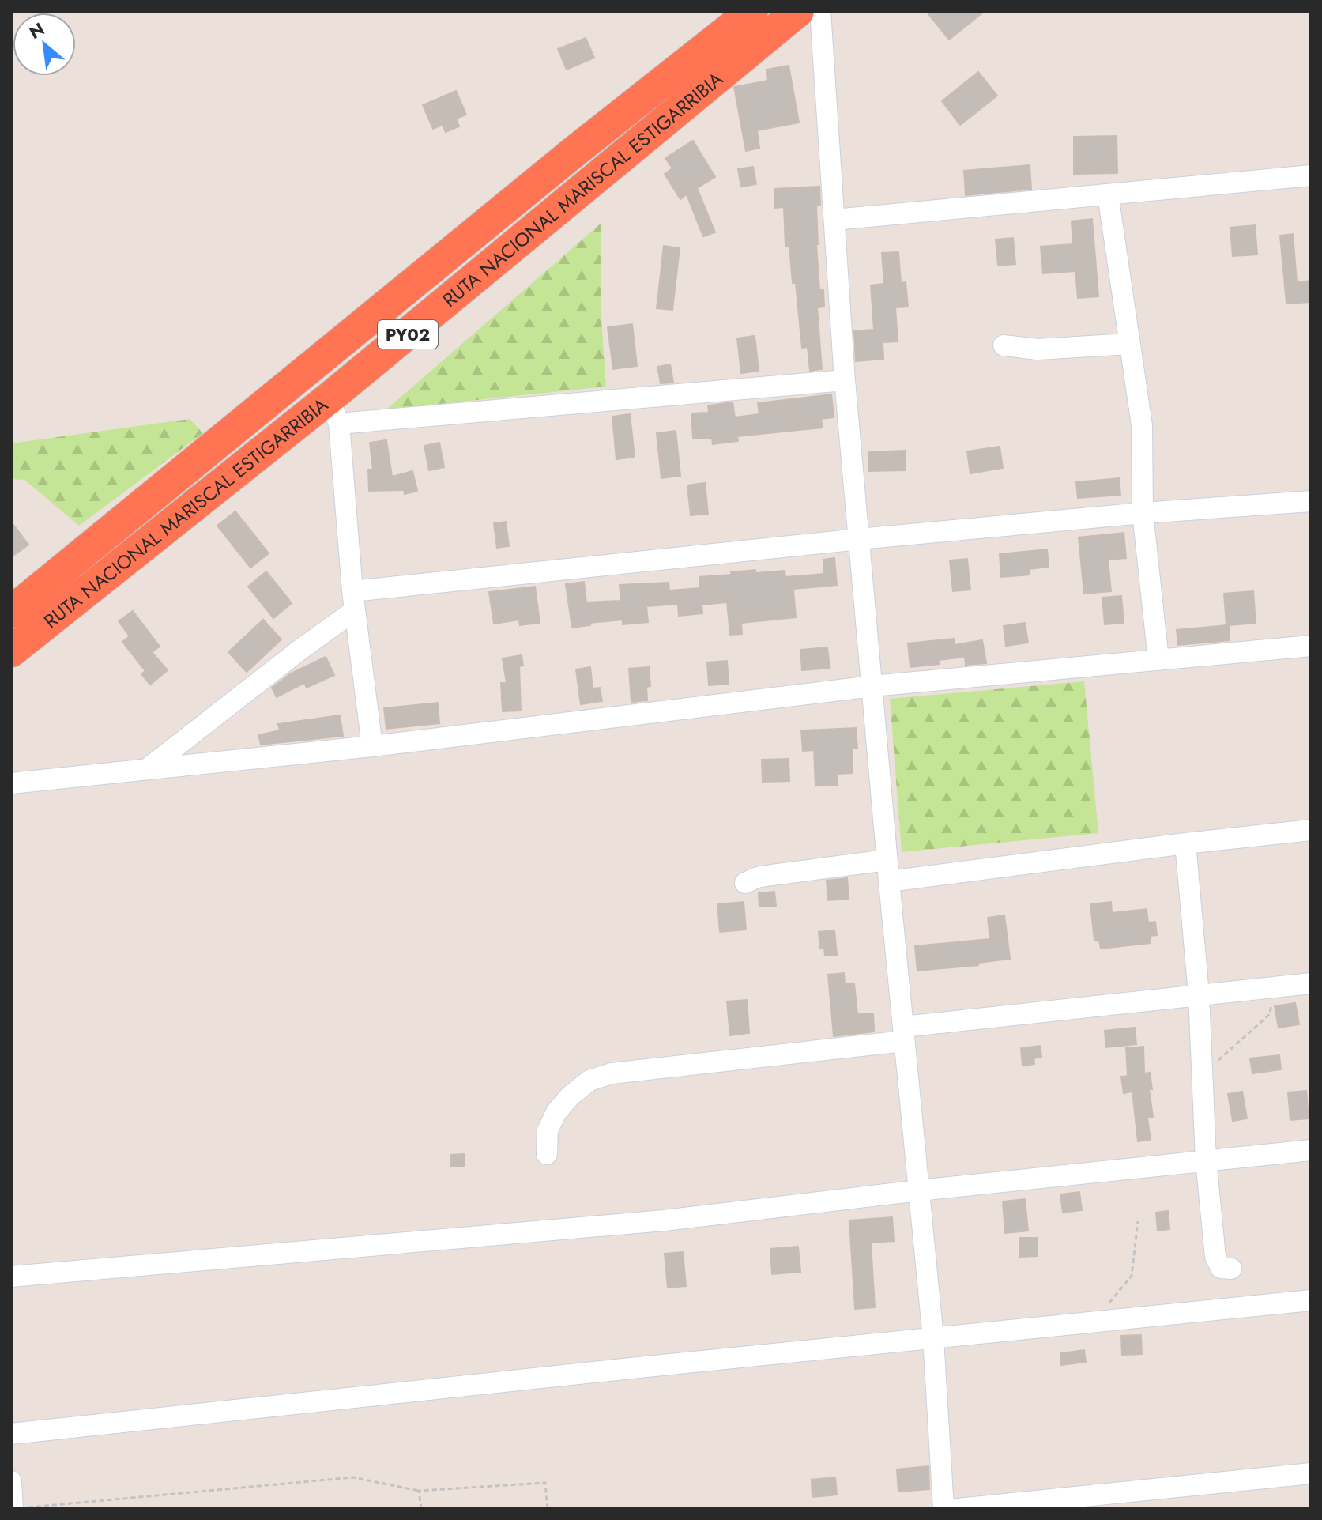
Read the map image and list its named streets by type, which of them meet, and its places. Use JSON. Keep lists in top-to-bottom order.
{
  "streets": {
    "highway": ["RUTA NACIONAL MARISCAL ESTIGARRIBIA", "PY02"]
  },
  "north": "top left"
}
